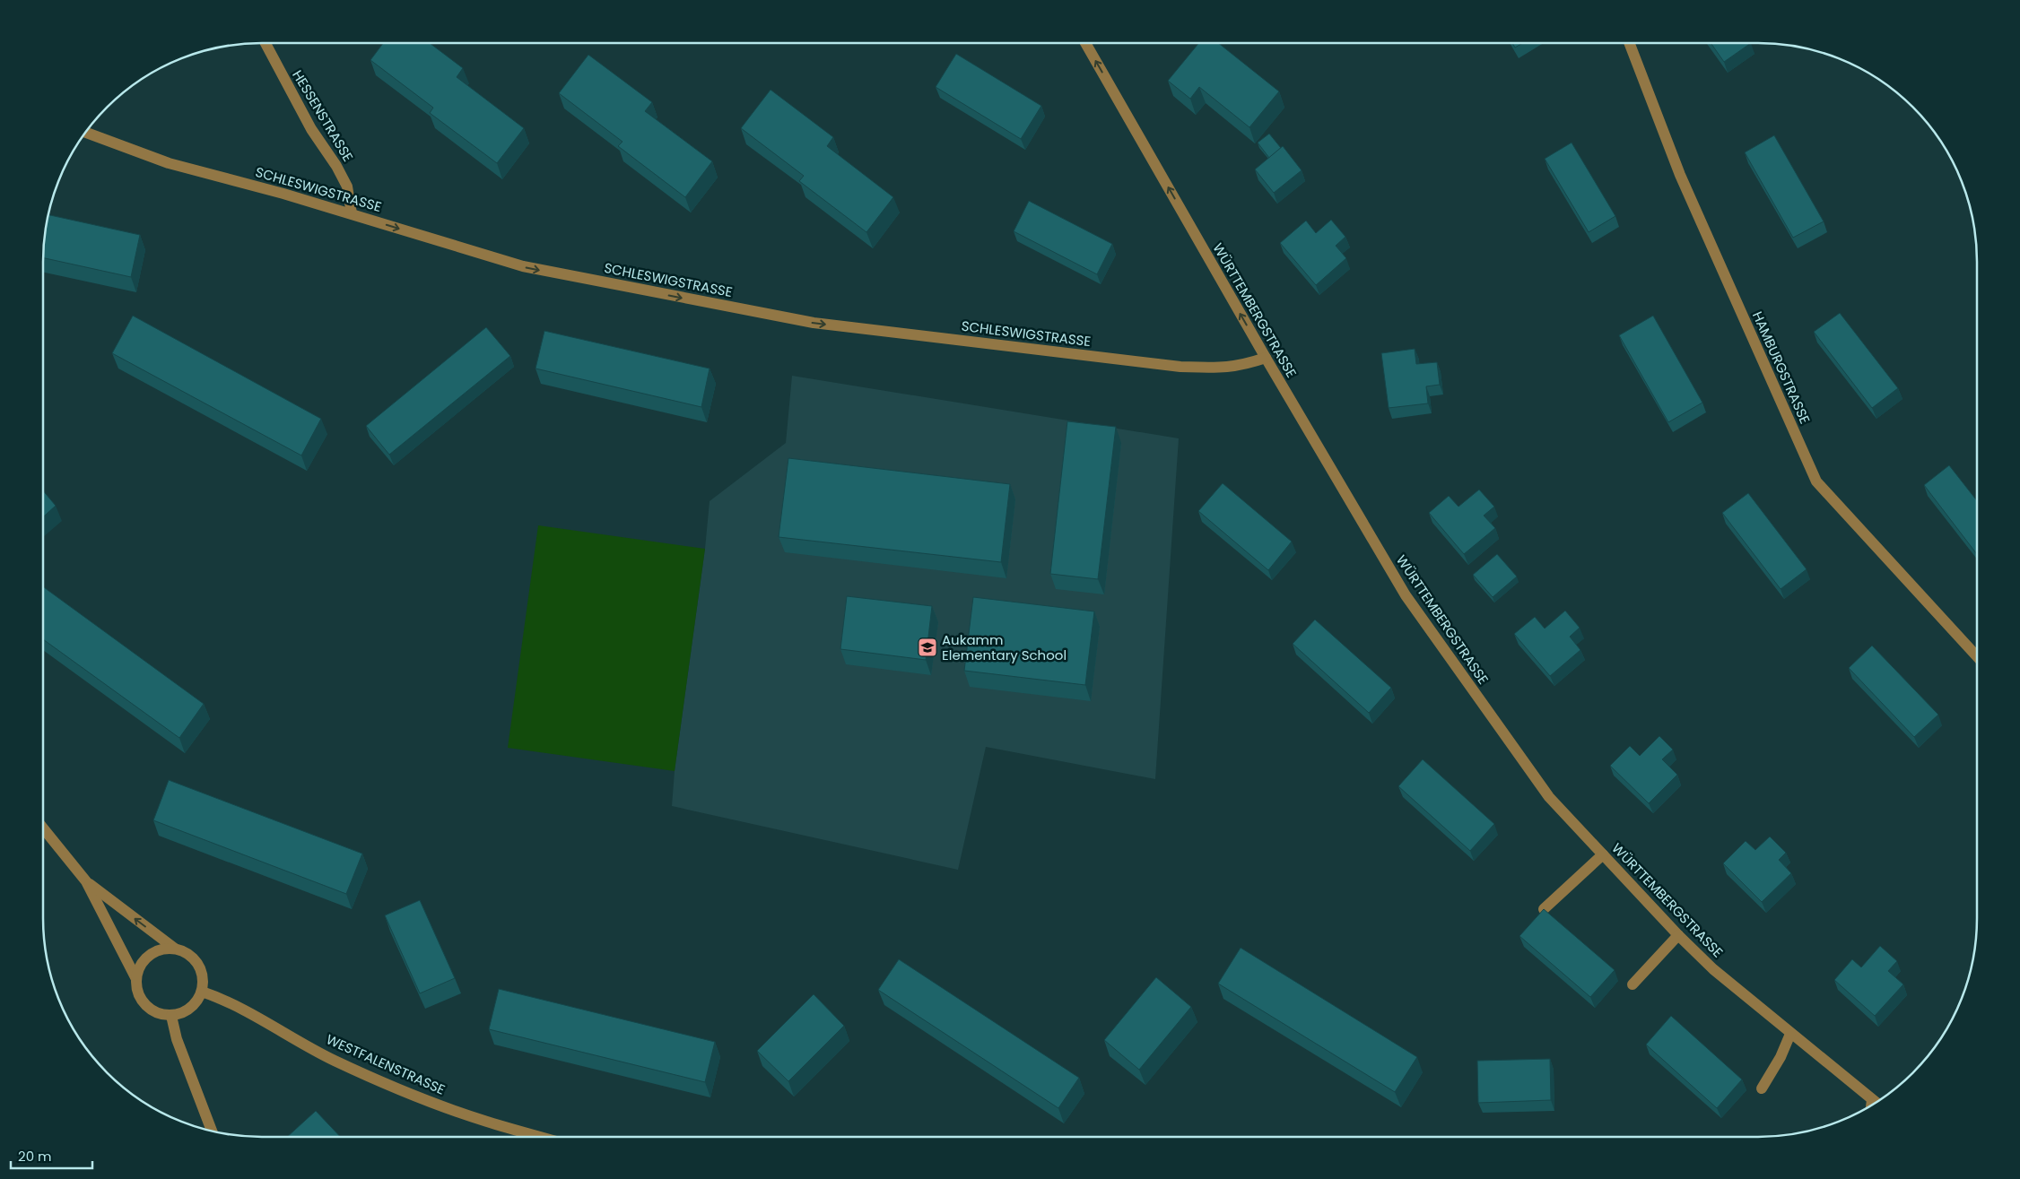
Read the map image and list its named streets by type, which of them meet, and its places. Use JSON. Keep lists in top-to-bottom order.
{
  "streets": {
    "street": [
      "HESSENSTRASSE",
      "SCHLESWIGSTRASSE",
      "WÜRTTEMBERGSTRASSE",
      "HAMBURGSTRASSE",
      "WESTFALENSTRASSE"
    ]
  },
  "crossings": [
    ["HESSENSTRASSE", "SCHLESWIGSTRASSE"],
    ["SCHLESWIGSTRASSE", "WÜRTTEMBERGSTRASSE"]
  ],
  "one_way": ["SCHLESWIGSTRASSE"],
  "places": {
    "school or university": ["Aukamm Elementary School"]
  },
  "scale_bar": "20 m"
}
